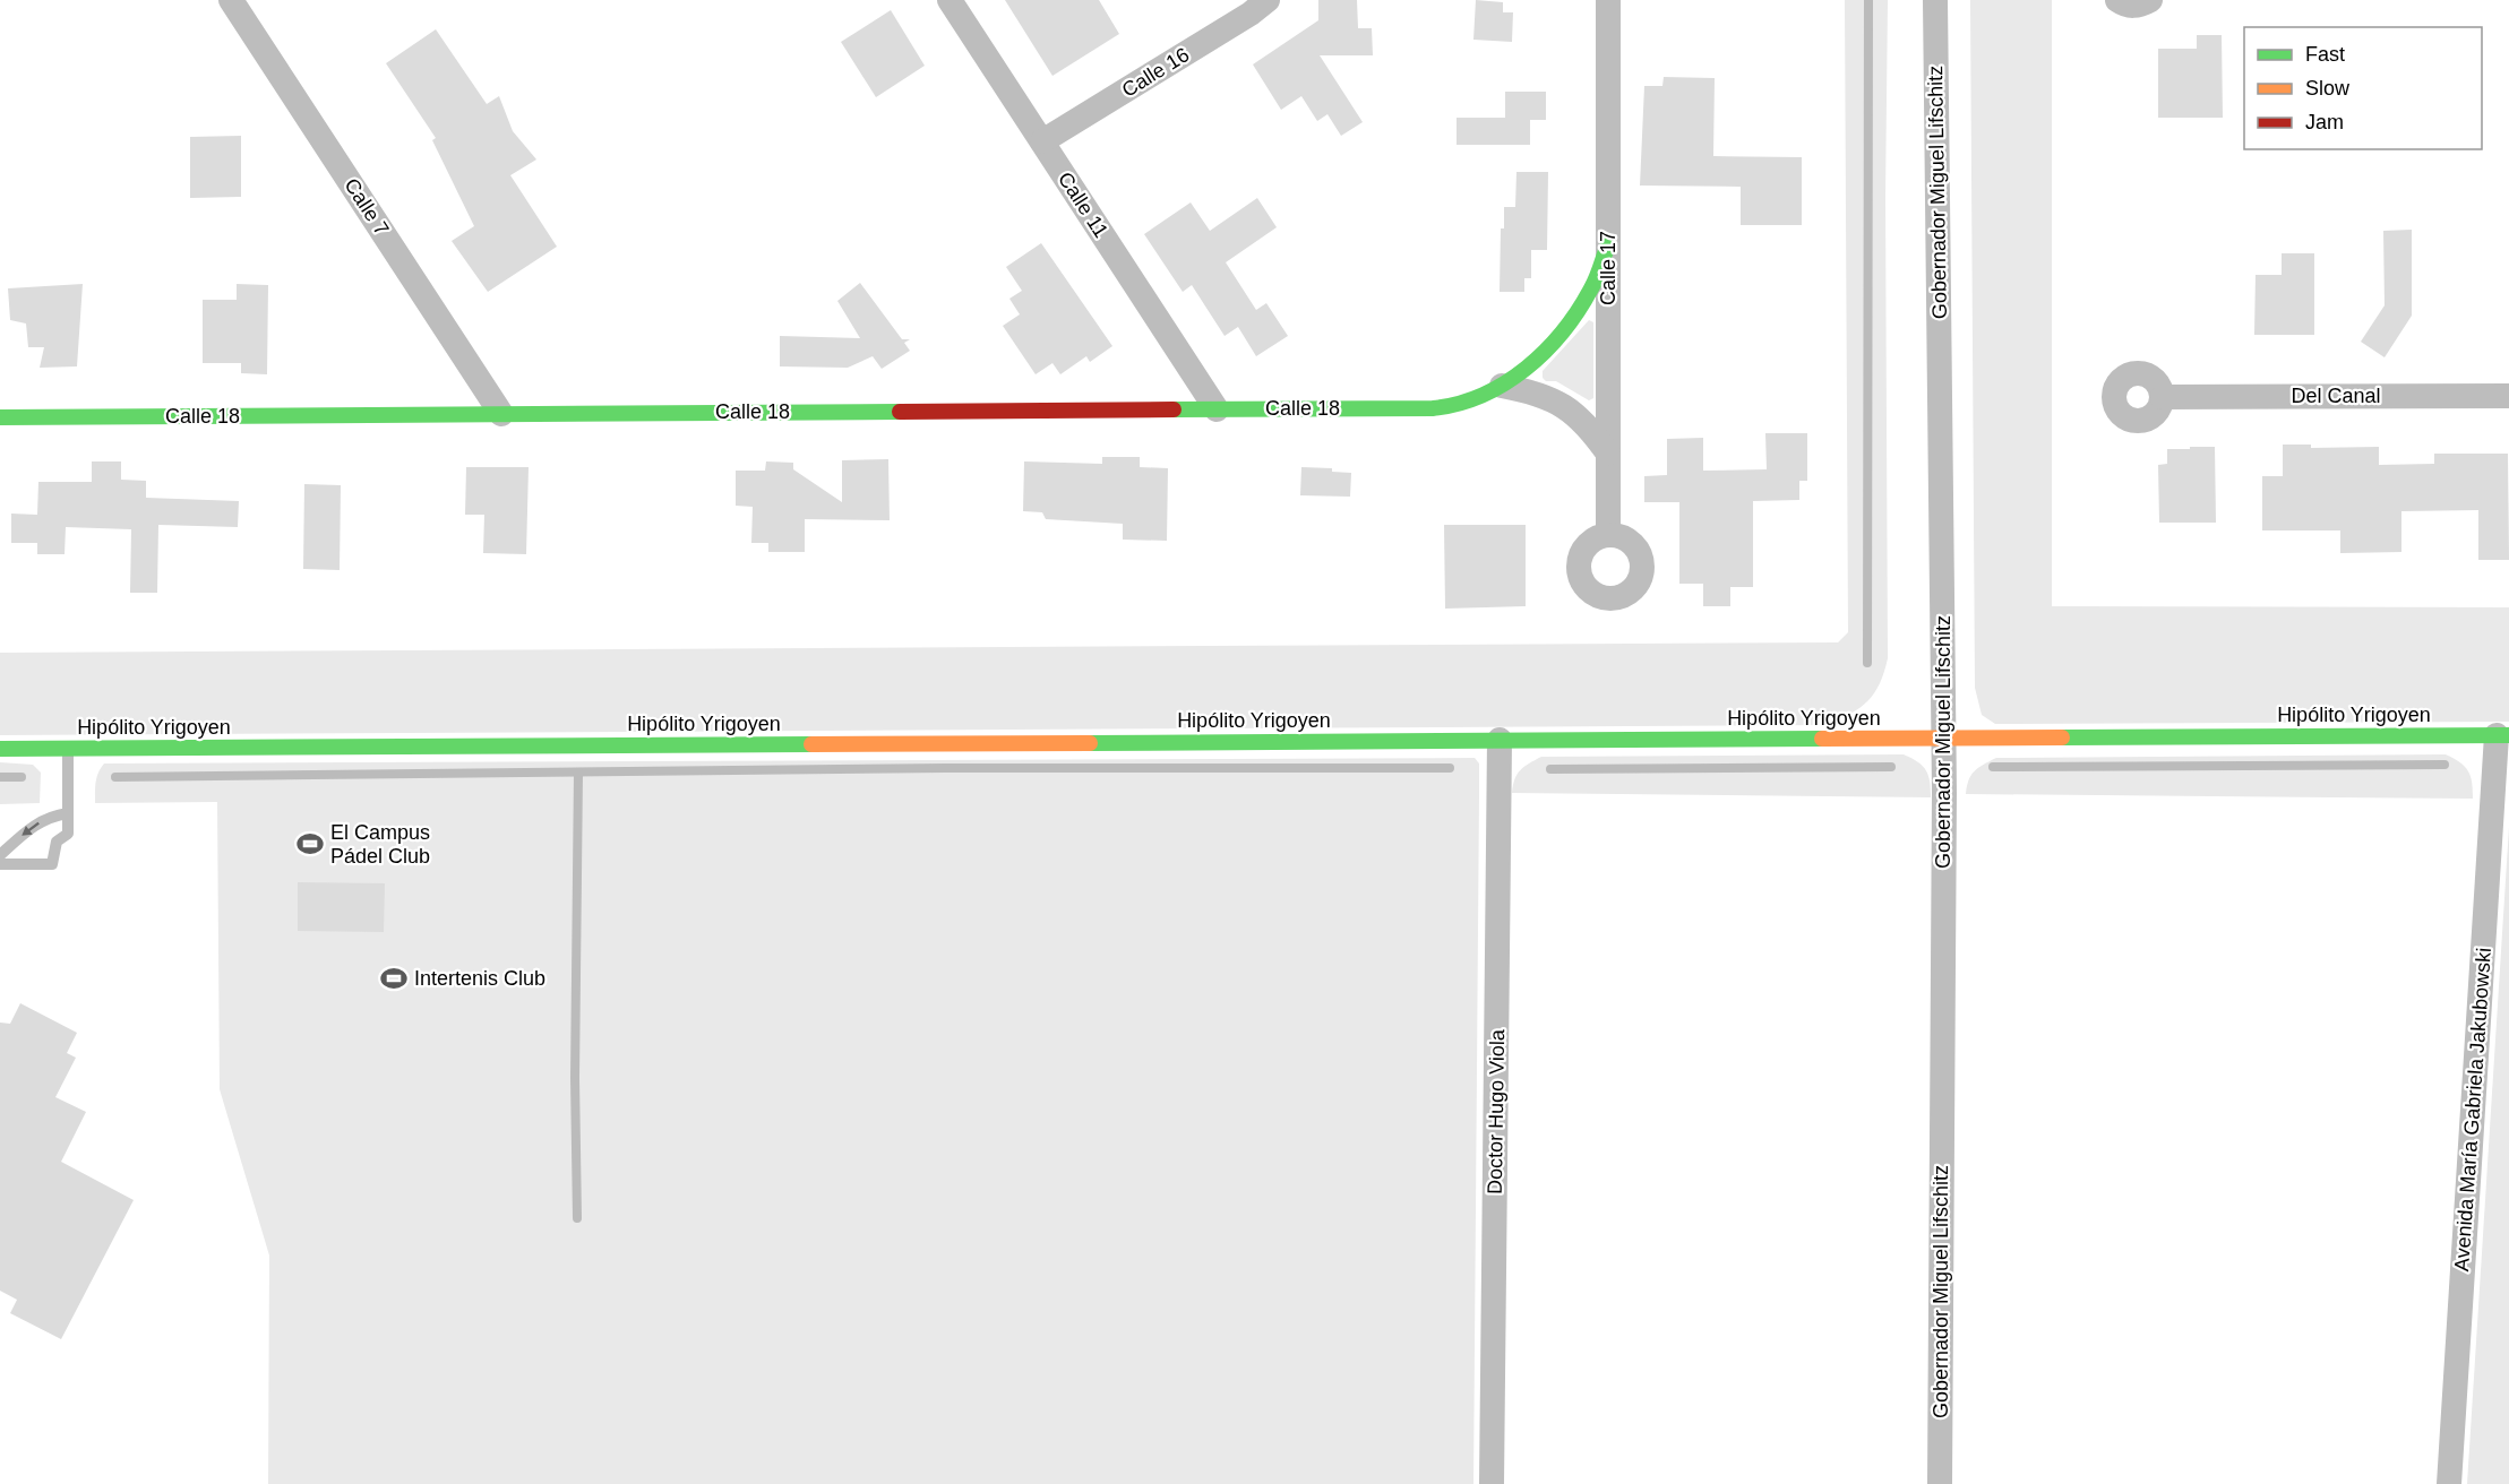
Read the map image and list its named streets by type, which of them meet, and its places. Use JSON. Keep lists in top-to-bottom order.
{
  "streets": {
    "main road": ["Calle 18", "Hipólito Yrigoyen"],
    "street": [
      "Calle 16",
      "Gobernador Miguel Lifschitz",
      "Calle 11",
      "Calle 7",
      "Calle 17",
      "Del Canal",
      "Avenida María Gabriela Jakubowski",
      "Doctor Hugo Viola"
    ]
  },
  "crossings": [
    ["Calle 16", "Calle 11"],
    ["Gobernador Miguel Lifschitz", "Hipólito Yrigoyen"],
    ["Calle 11", "Calle 18"],
    ["Calle 7", "Calle 18"],
    ["Calle 17", "Calle 18"],
    ["Hipólito Yrigoyen", "Avenida María Gabriela Jakubowski"],
    ["Hipólito Yrigoyen", "Doctor Hugo Viola"]
  ],
  "places": {
    "sports": ["El Campus Pádel Club", "Intertenis Club"]
  },
  "legend": ["Fast", "Slow", "Jam"]
}
